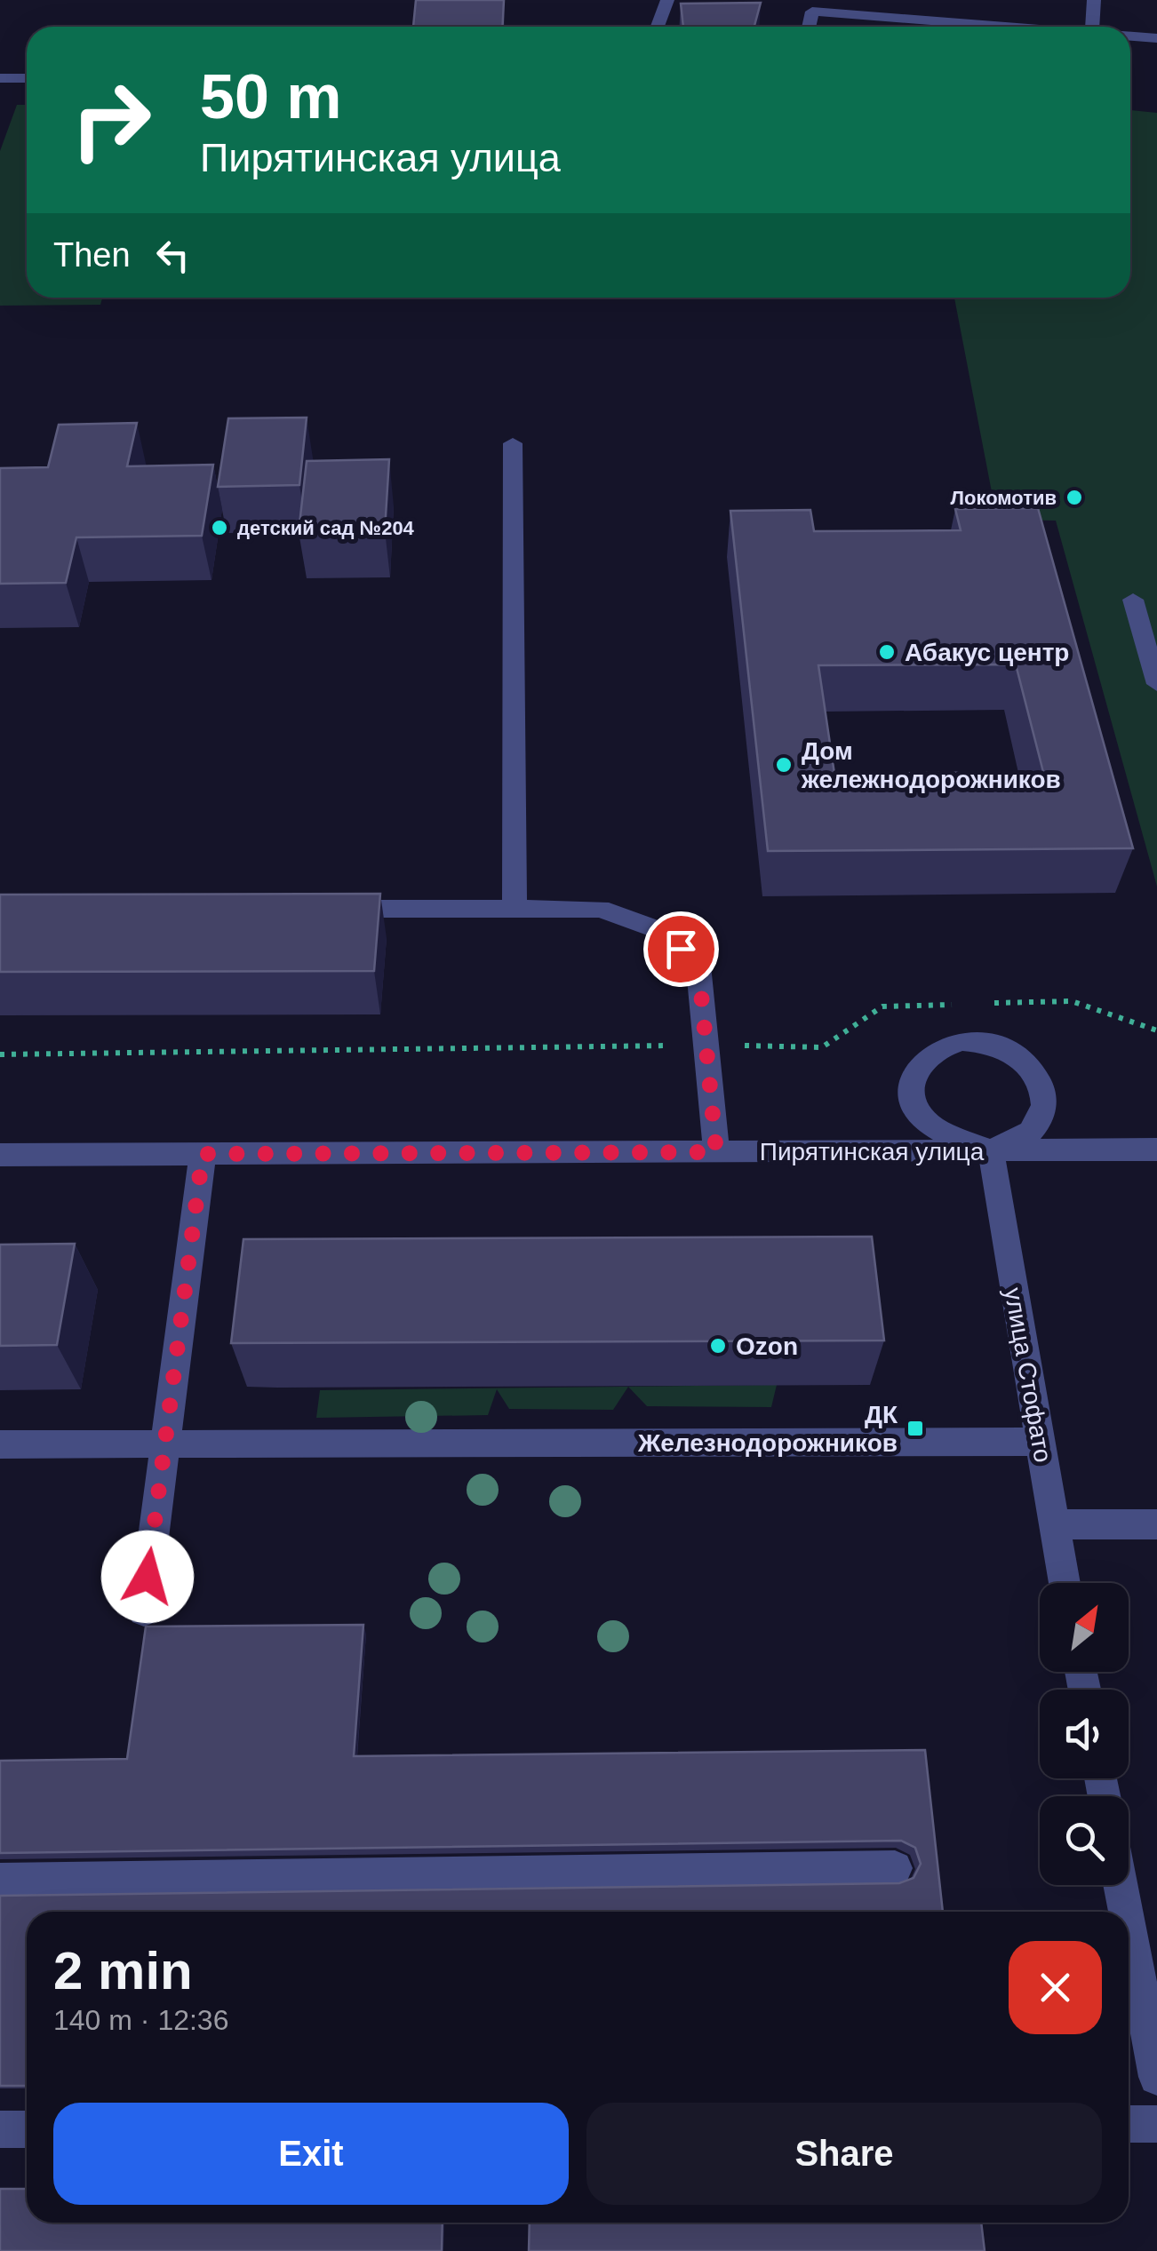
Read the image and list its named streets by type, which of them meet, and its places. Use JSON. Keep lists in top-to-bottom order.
{
  "streets": {
    "street": ["Пирятинская улица", "улица Стофато"]
  },
  "crossings": [
    ["Пирятинская улица", "улица Стофато"]
  ],
  "places": {
    "other": [
      "Локомотив",
      "детский сад №204",
      "Абакус центр",
      "Дом жележнодорожников",
      "Ozon"
    ],
    "transit": ["ДК Железнодорожников"]
  },
  "north": "top right",
  "page": {
    "turn": ["50 m", "Пирятинская улица"],
    "then": "Then",
    "heading": ["2 min", "140 m · 12:36"],
    "buttons": ["Exit", "Share"]
  }
}
